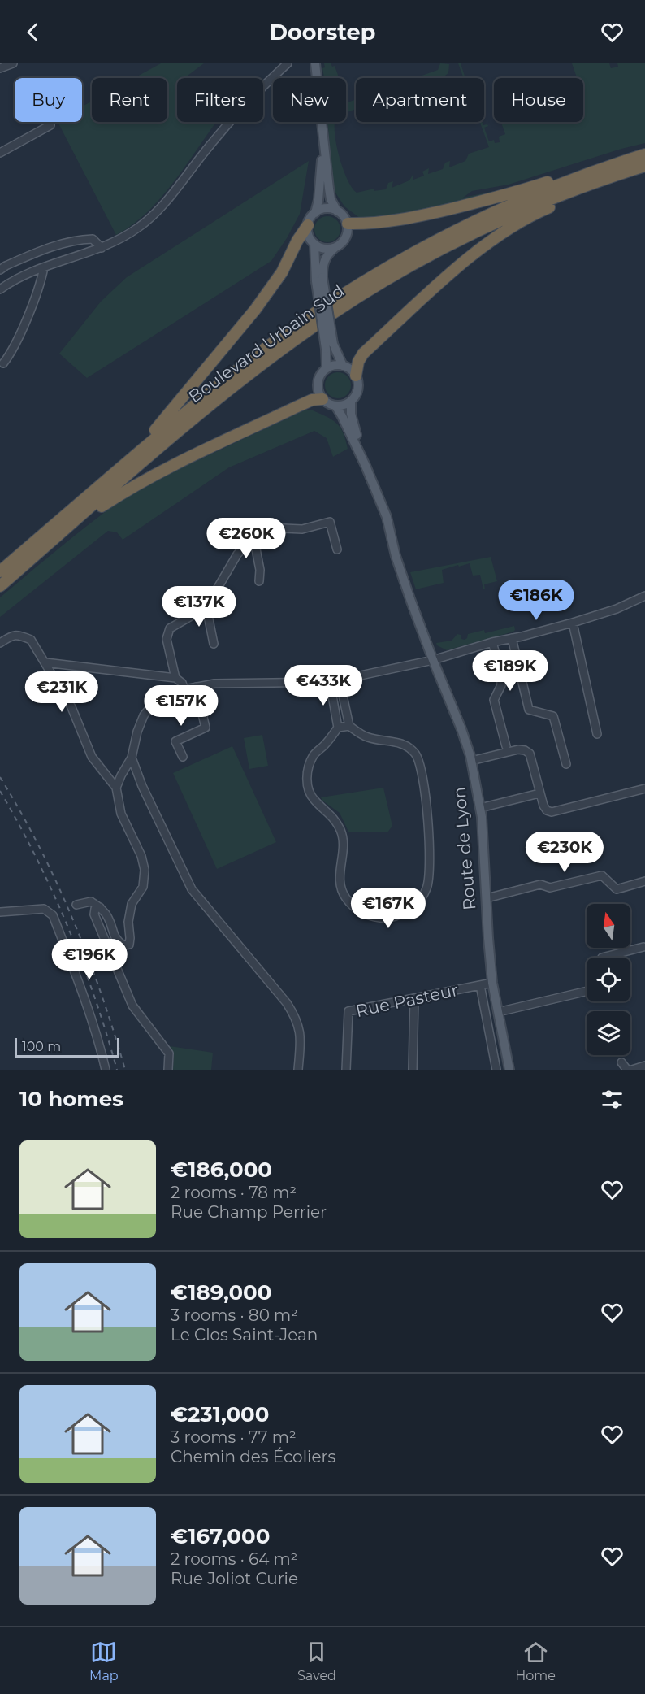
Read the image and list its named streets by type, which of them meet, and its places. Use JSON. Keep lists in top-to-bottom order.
{
  "streets": {
    "highway": ["Boulevard Urbain Sud"],
    "main road": ["Route de Lyon"],
    "street": ["Rue Pasteur"]
  },
  "crossings": [
    ["Route de Lyon", "Rue Pasteur"]
  ],
  "scale_bar": "100 m",
  "north": "top",
  "page": {
    "header": "Doorstep",
    "chip": [
      "Buy",
      "Rent",
      "Filters",
      "New",
      "Apartment",
      "House"
    ],
    "price": [
      "€260K",
      "€186K",
      "€137K",
      "€189K",
      "€433K",
      "€231K",
      "€157K",
      "€230K",
      "€167K",
      "€196K"
    ],
    "scale": "100 m",
    "heading": "10 homes",
    "list": [
      {
        "name": "€186,000",
        "note": "2 rooms · 78 m² · Rue Champ Perrier"
      },
      {
        "name": "€189,000",
        "note": "3 rooms · 80 m² · Le Clos Saint-Jean"
      },
      {
        "name": "€231,000",
        "note": "3 rooms · 77 m² · Chemin des Écoliers"
      },
      {
        "name": "€167,000",
        "note": "2 rooms · 64 m² · Rue Joliot Curie"
      }
    ],
    "tabs": ["Map", "Saved", "Home"]
  }
}
